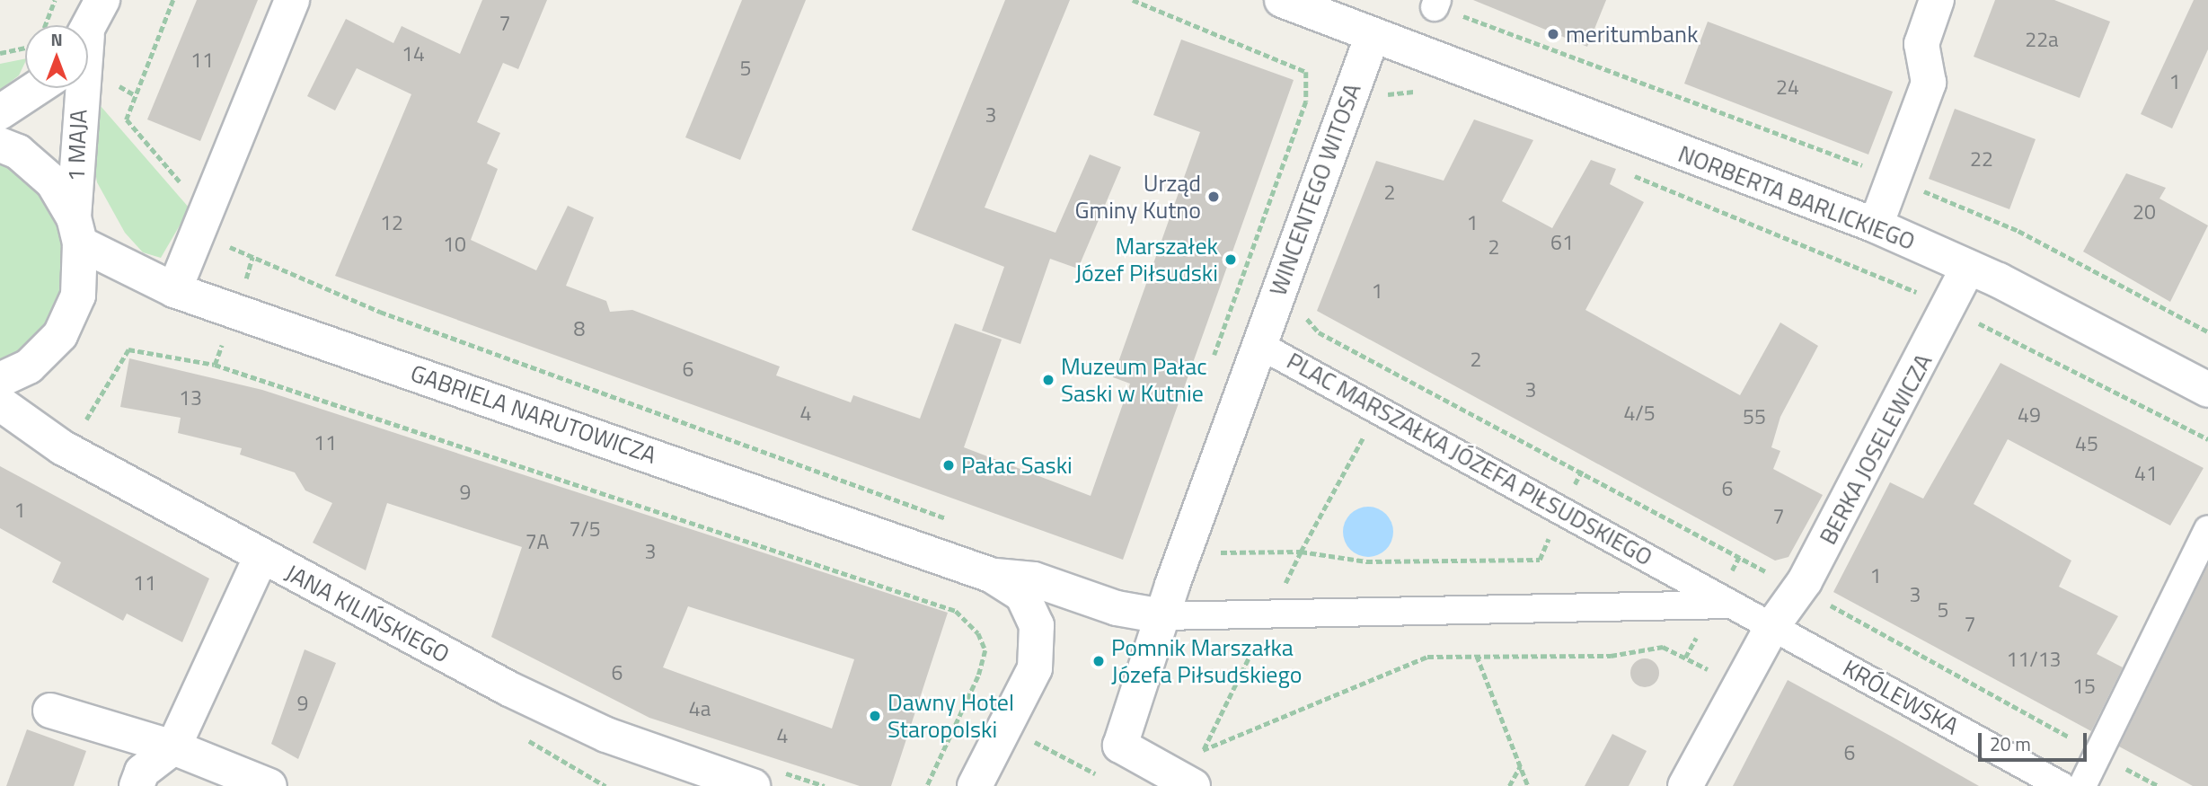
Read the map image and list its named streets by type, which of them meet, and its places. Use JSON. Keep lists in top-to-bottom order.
{
  "streets": {
    "street": [
      "1 MAJA",
      "WINCENTEGO WITOSA",
      "NORBERTA BARLICKIEGO",
      "GABRIELA NARUTOWICZA",
      "BERKA JOSELEWICZA",
      "PLAC MARSZAŁKA JÓZEFA PIŁSUDSKIEGO",
      "JANA KILIŃSKIEGO",
      "KRÓLEWSKA"
    ]
  },
  "crossings": [
    ["1 MAJA", "GABRIELA NARUTOWICZA"],
    ["WINCENTEGO WITOSA", "NORBERTA BARLICKIEGO"],
    ["WINCENTEGO WITOSA", "PLAC MARSZAŁKA JÓZEFA PIŁSUDSKIEGO"],
    ["NORBERTA BARLICKIEGO", "BERKA JOSELEWICZA"],
    ["BERKA JOSELEWICZA", "PLAC MARSZAŁKA JÓZEFA PIŁSUDSKIEGO"],
    ["BERKA JOSELEWICZA", "KRÓLEWSKA"],
    ["PLAC MARSZAŁKA JÓZEFA PIŁSUDSKIEGO", "KRÓLEWSKA"]
  ],
  "places": [
    "meritumbank",
    "Urząd Gminy Kutno",
    "Marszałek Józef Piłsudski",
    "Muzeum Pałac Saski w Kutnie",
    "Pałac Saski",
    "Pomnik Marszałka Józefa Piłsudskiego",
    "Dawny Hotel Staropolski"
  ],
  "house_numbers": [
    "7",
    "22a",
    "14",
    "11",
    "5",
    "1",
    "24",
    "3",
    "22",
    "2",
    "20",
    "12",
    "1",
    "61",
    "10",
    "2",
    "1",
    "8",
    "2",
    "6",
    "3",
    "13",
    "4",
    "4/5",
    "49",
    "55",
    "11",
    "45",
    "41",
    "6",
    "9",
    "1",
    "7",
    "7/5",
    "7A",
    "3",
    "1",
    "11",
    "3",
    "5",
    "7",
    "11/13",
    "6",
    "15",
    "9",
    "4a",
    "4",
    "6"
  ],
  "scale_bar": "20 m",
  "north": "top"
}
